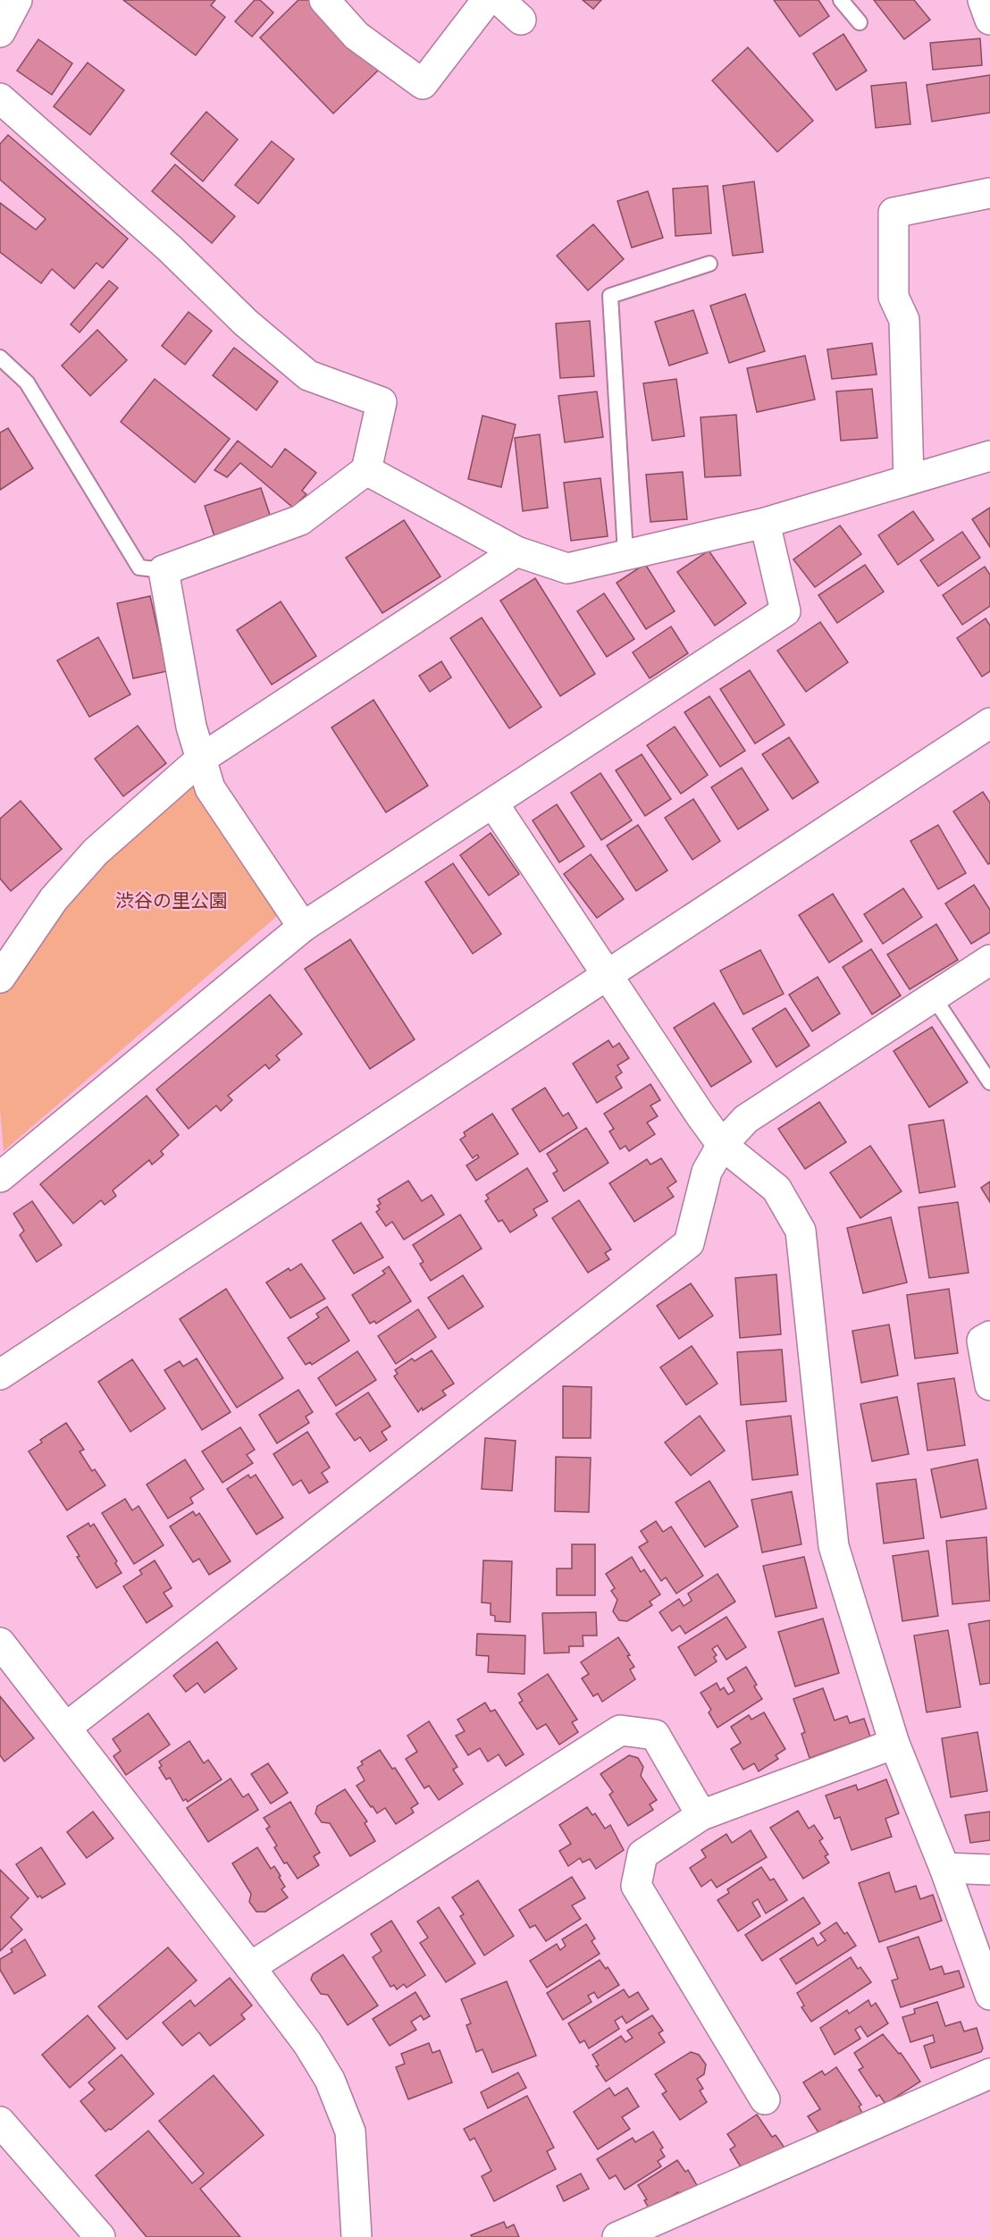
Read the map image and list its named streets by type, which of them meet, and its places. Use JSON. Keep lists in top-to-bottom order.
{
  "parks": ["渋谷の里公園"]
}
